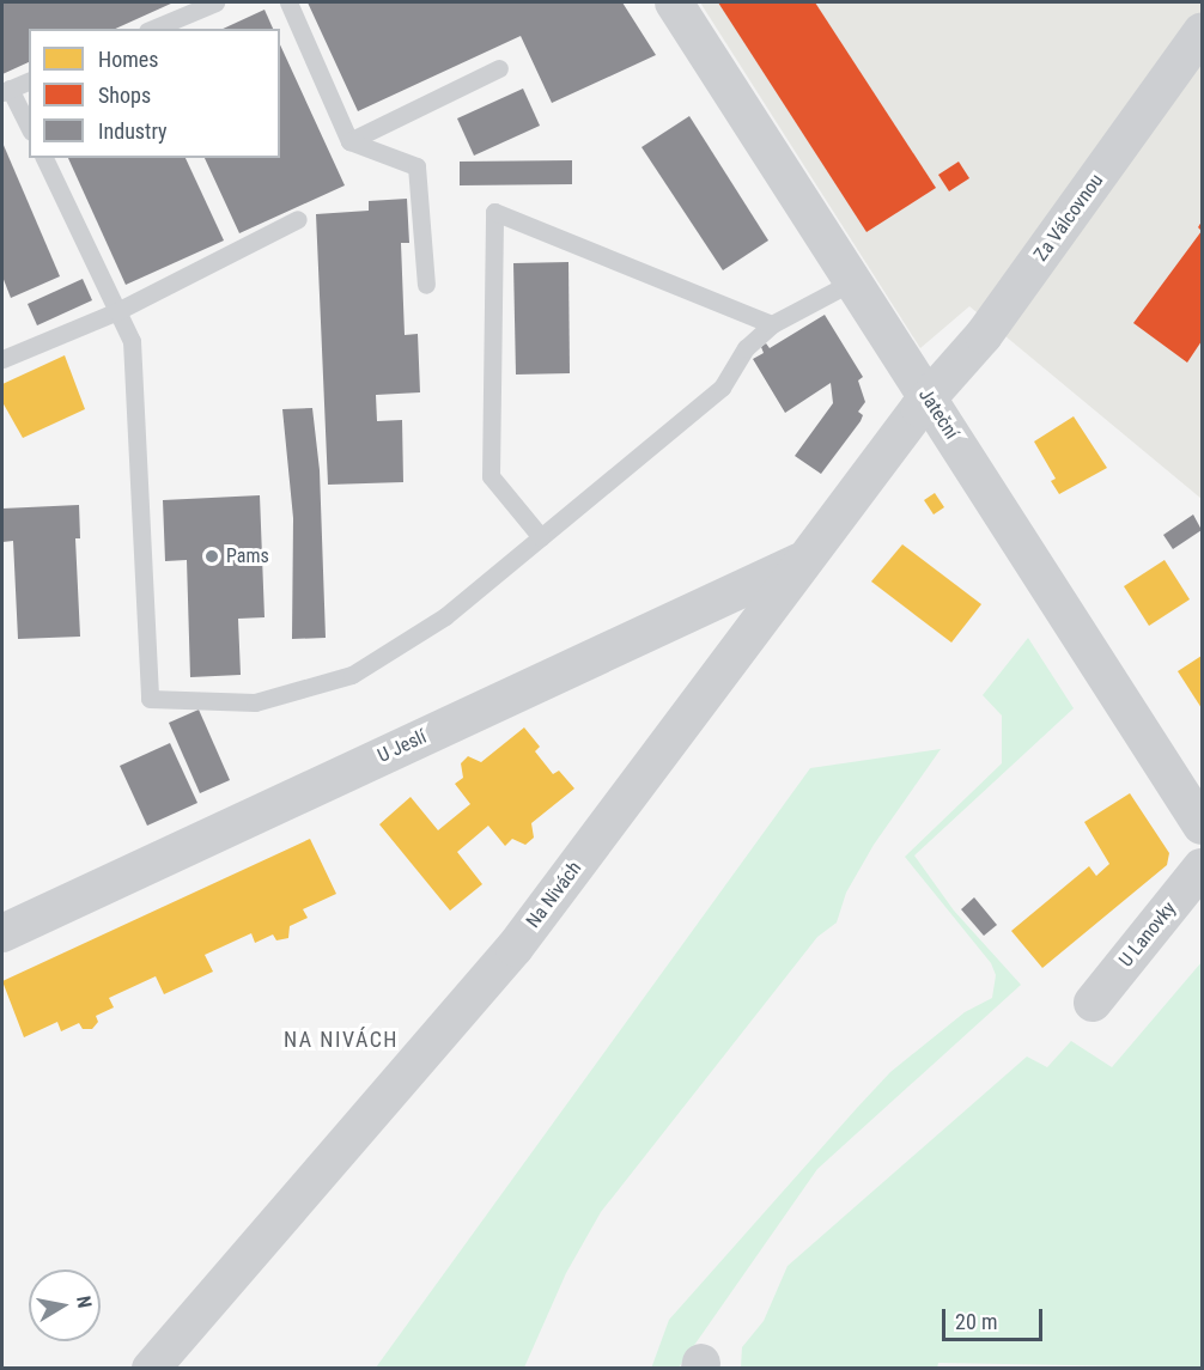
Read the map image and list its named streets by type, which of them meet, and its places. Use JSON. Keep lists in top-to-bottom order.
{
  "streets": {
    "street": [
      "Za Válcovnou",
      "Jateční",
      "U Jeslí",
      "Na Nivách",
      "U Lanovky"
    ]
  },
  "crossings": [
    ["Za Válcovnou", "Jateční"],
    ["Za Válcovnou", "Na Nivách"],
    ["Jateční", "Na Nivách"],
    ["U Jeslí", "Na Nivách"]
  ],
  "districts": ["NA NIVÁCH"],
  "places": ["Pams"],
  "legend": ["Homes", "Shops", "Industry"],
  "scale_bar": "20 m",
  "north": "right"
}
